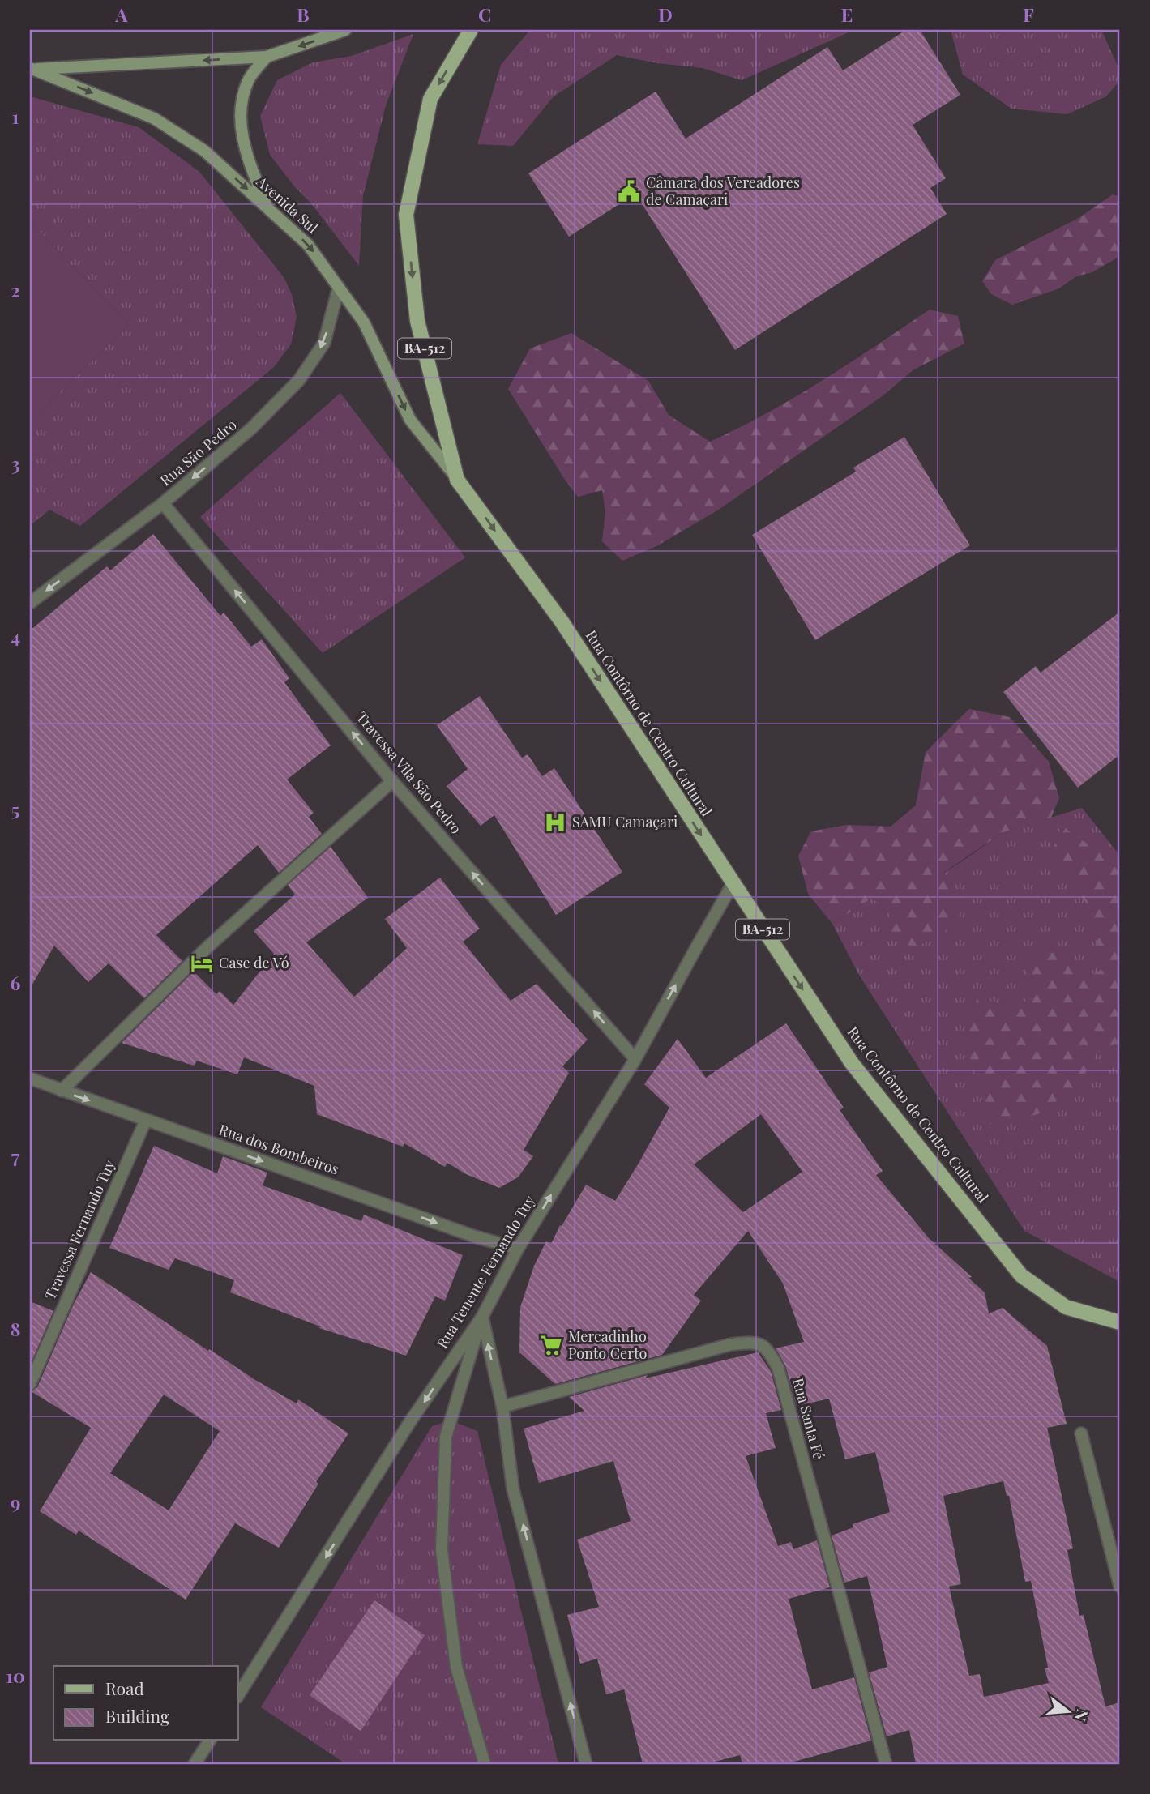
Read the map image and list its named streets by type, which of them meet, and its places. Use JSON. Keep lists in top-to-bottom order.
{
  "streets": {
    "main road": ["BA-512", "Rua Contôrno de Centro Cultural"],
    "street": [
      "Avenida Sul",
      "Rua São Pedro",
      "Travessa Vila São Pedro",
      "Rua dos Bombeiros",
      "Travessa Fernando Tuy",
      "Rua Tenente Fernando Tuy",
      "Rua Santa Fé"
    ]
  },
  "crossings": [
    ["Avenida Sul", "Rua São Pedro"],
    ["Avenida Sul", "Rua Contôrno de Centro Cultural"],
    ["Rua São Pedro", "Travessa Vila São Pedro"],
    ["Rua Contôrno de Centro Cultural", "Rua Tenente Fernando Tuy"],
    ["Travessa Vila São Pedro", "Rua Tenente Fernando Tuy"],
    ["Rua dos Bombeiros", "Travessa Fernando Tuy"],
    ["Rua dos Bombeiros", "Rua Tenente Fernando Tuy"]
  ],
  "one_way": [
    "Rua São Pedro",
    "Rua Contôrno de Centro Cultural",
    "Travessa Vila São Pedro",
    "Rua dos Bombeiros"
  ],
  "places": {
    "public building": ["Câmara dos Vereadores de Camaçari"],
    "hospital": ["SAMU Camaçari"],
    "hotel": ["Case de Vó"],
    "supermarket": ["Mercadinho Ponto Certo"]
  },
  "legend": ["Road", "Building"],
  "north": "right",
  "grid": {
    "columns": [
      "A",
      "B",
      "C",
      "D",
      "E",
      "F"
    ],
    "rows": [
      "1",
      "2",
      "3",
      "4",
      "5",
      "6",
      "7",
      "8",
      "9",
      "10"
    ]
  }
}
